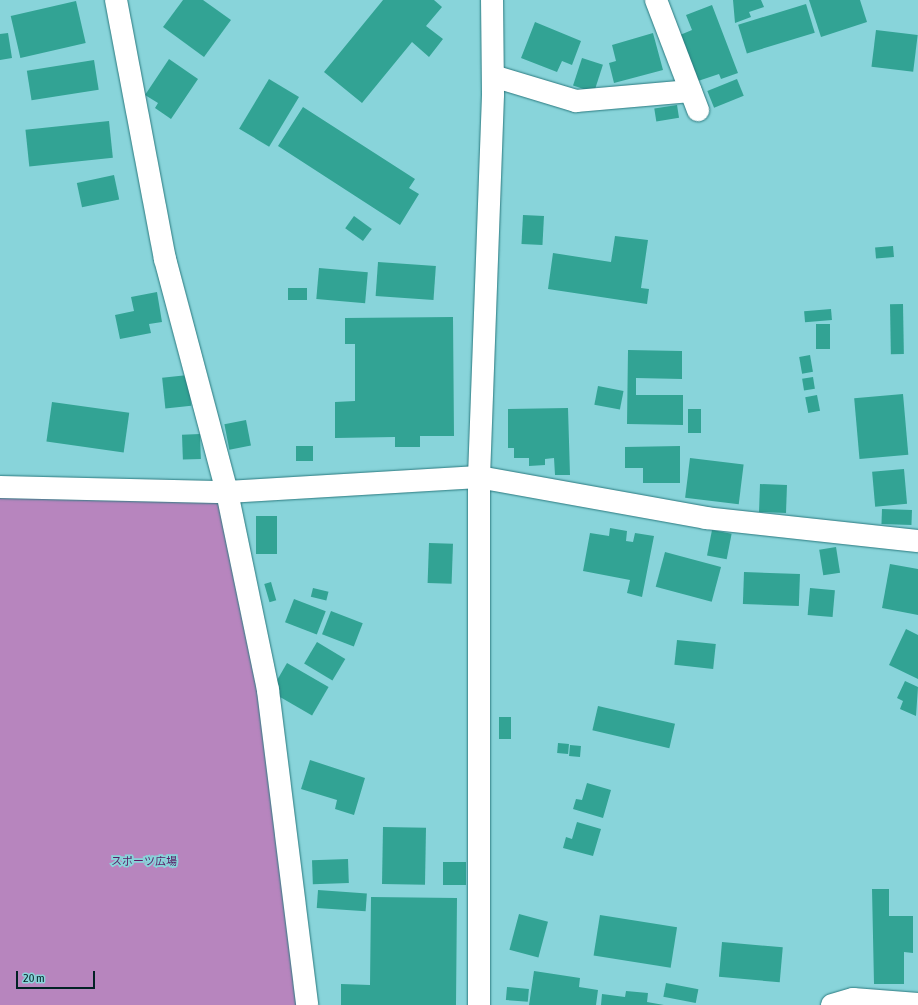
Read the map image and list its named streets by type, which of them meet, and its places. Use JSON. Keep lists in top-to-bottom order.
{
  "parks": ["スポーツ広場"],
  "scale_bar": "20 m"
}
